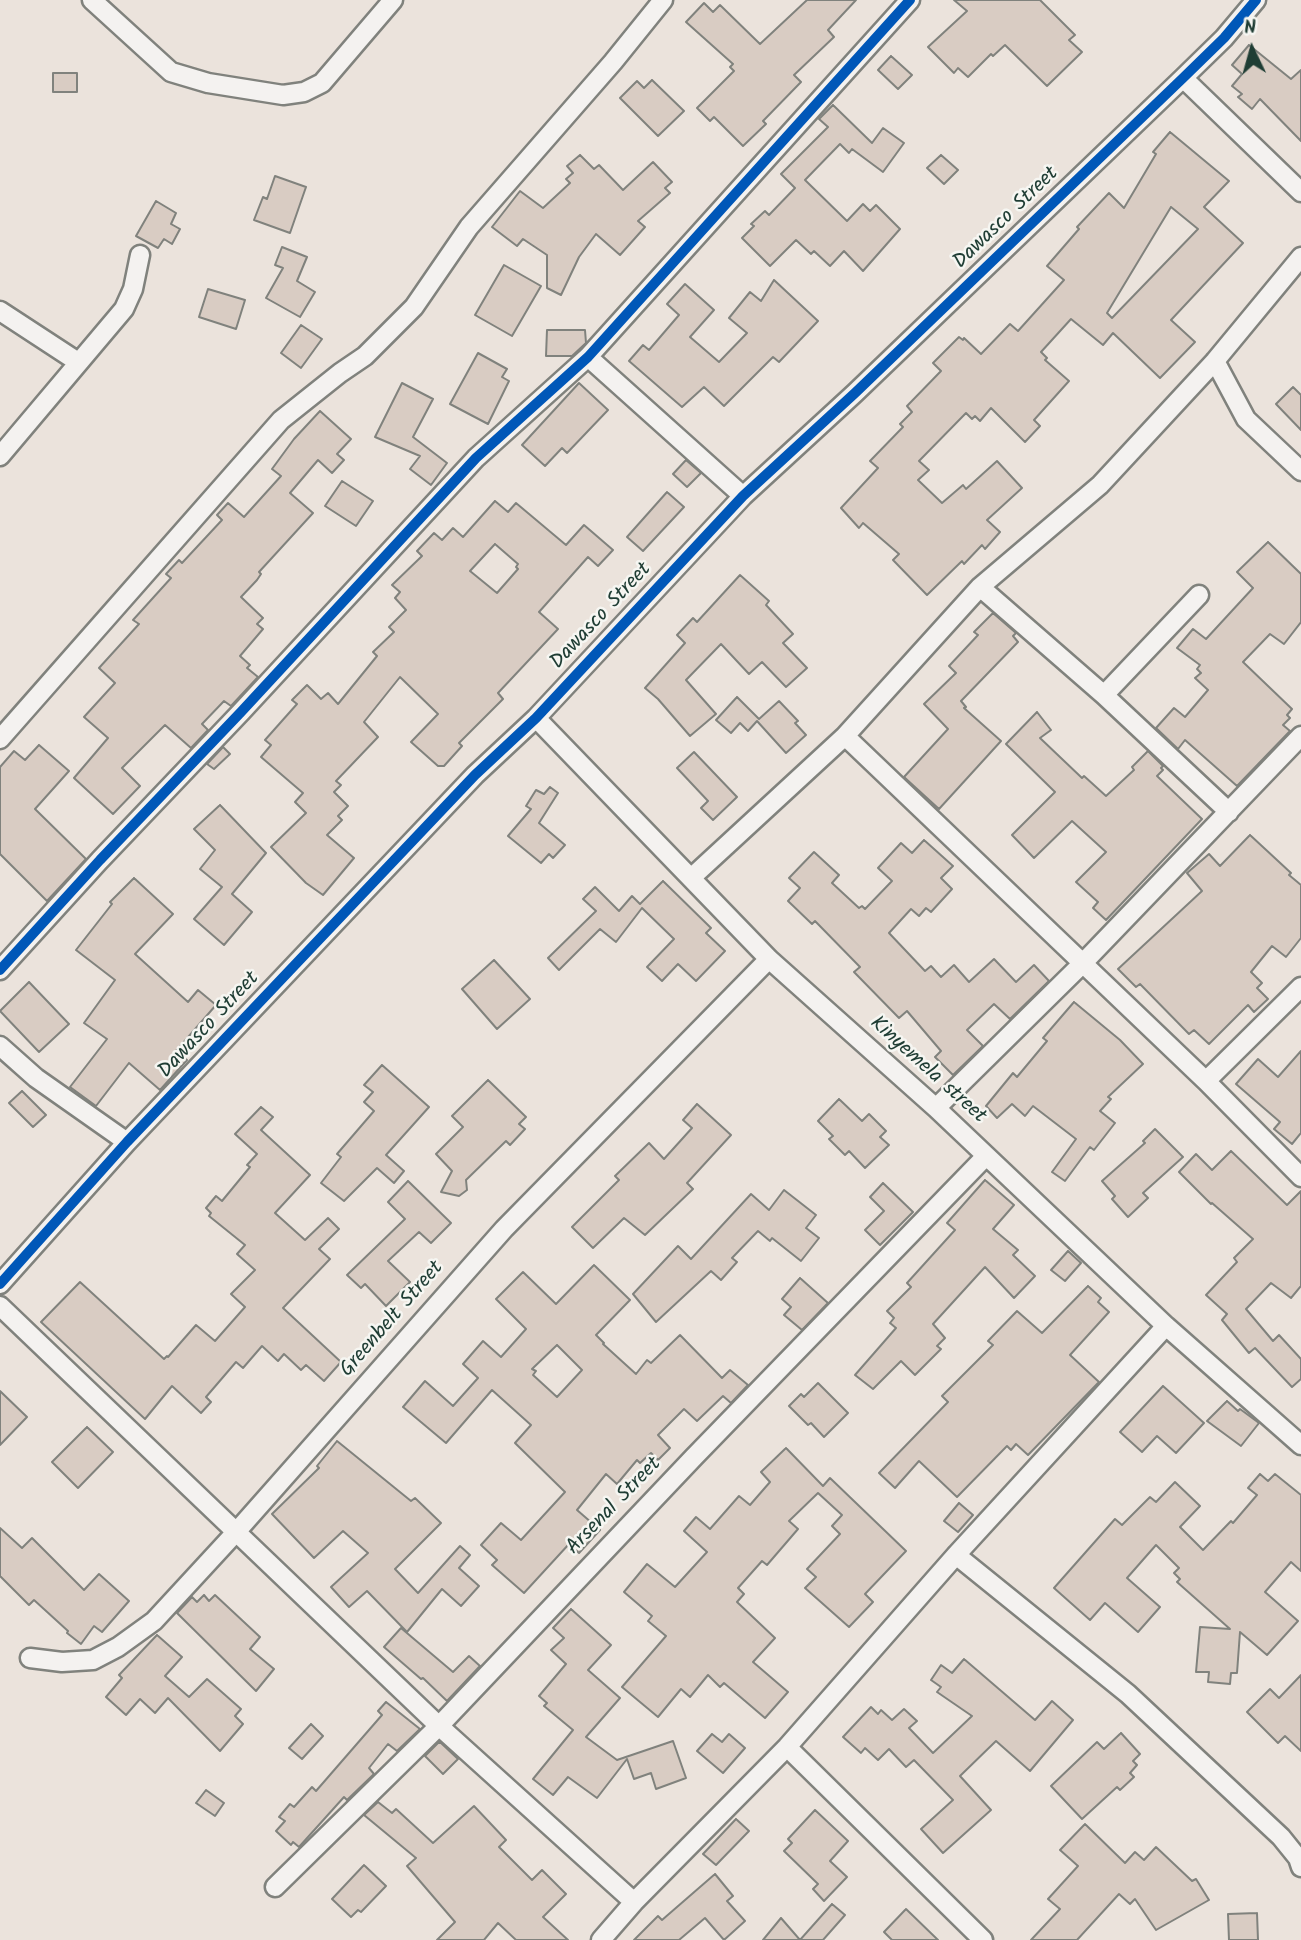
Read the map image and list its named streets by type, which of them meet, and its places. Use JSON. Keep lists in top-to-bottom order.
{
  "streets": {
    "street": [
      "Dawasco Street",
      "Kinyemela street",
      "Greenbelt Street",
      "Arsenal Street"
    ]
  },
  "crossings": [
    ["Dawasco Street", "Kinyemela street"],
    ["Kinyemela street", "Greenbelt Street"],
    ["Kinyemela street", "Arsenal Street"]
  ],
  "north": "top"
}
